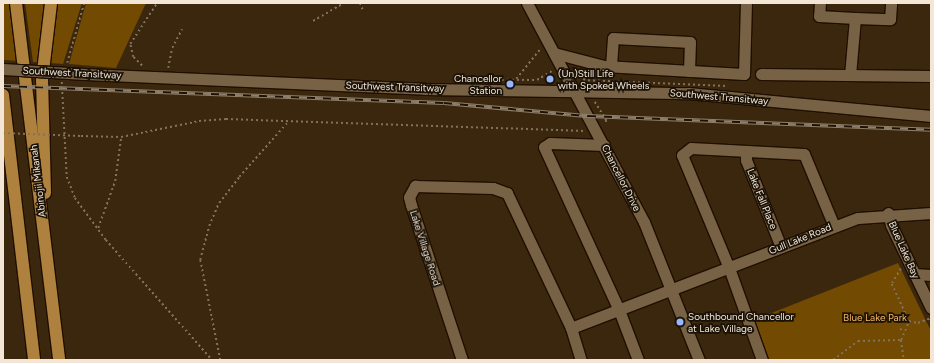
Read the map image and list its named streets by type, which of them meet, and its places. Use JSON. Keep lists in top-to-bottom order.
{
  "streets": {
    "main road": ["Abinojii Mikanah"],
    "street": [
      "Southwest Transitway",
      "Chancellor Drive",
      "Lake Fall Place",
      "Gull Lake Road",
      "Lake Village Road",
      "Blue Lake Bay"
    ]
  },
  "crossings": [
    ["Southwest Transitway", "Chancellor Drive"],
    ["Chancellor Drive", "Gull Lake Road"],
    ["Lake Fall Place", "Gull Lake Road"],
    ["Gull Lake Road", "Blue Lake Bay"]
  ],
  "parks": ["Blue Lake Park"],
  "places": ["(Un)Still Life with Spoked Wheels", "Chancellor Station", "Southbound Chancellor at Lake Village"]
}
